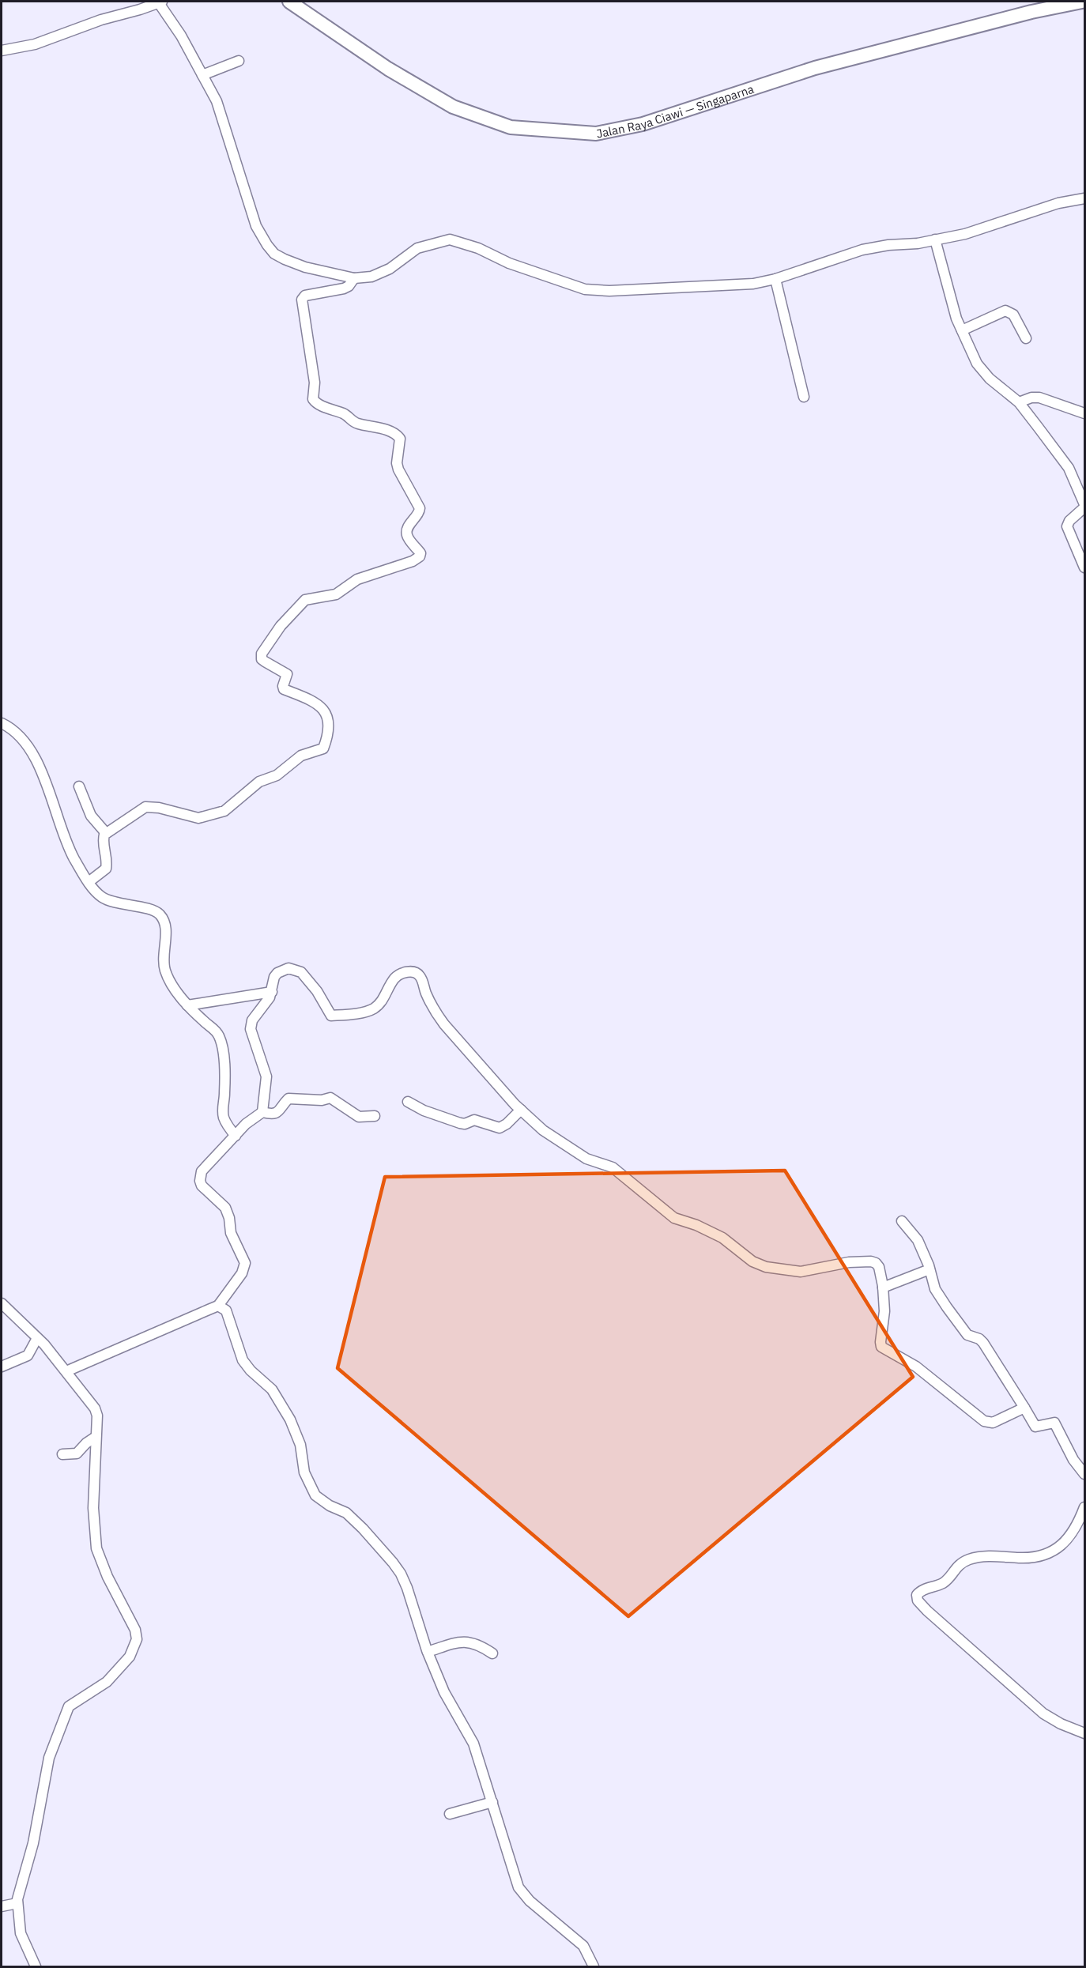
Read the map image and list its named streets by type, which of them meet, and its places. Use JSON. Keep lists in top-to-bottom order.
{
  "streets": {
    "main road": ["Jalan Raya Ciawi — Singaparna"]
  }
}
